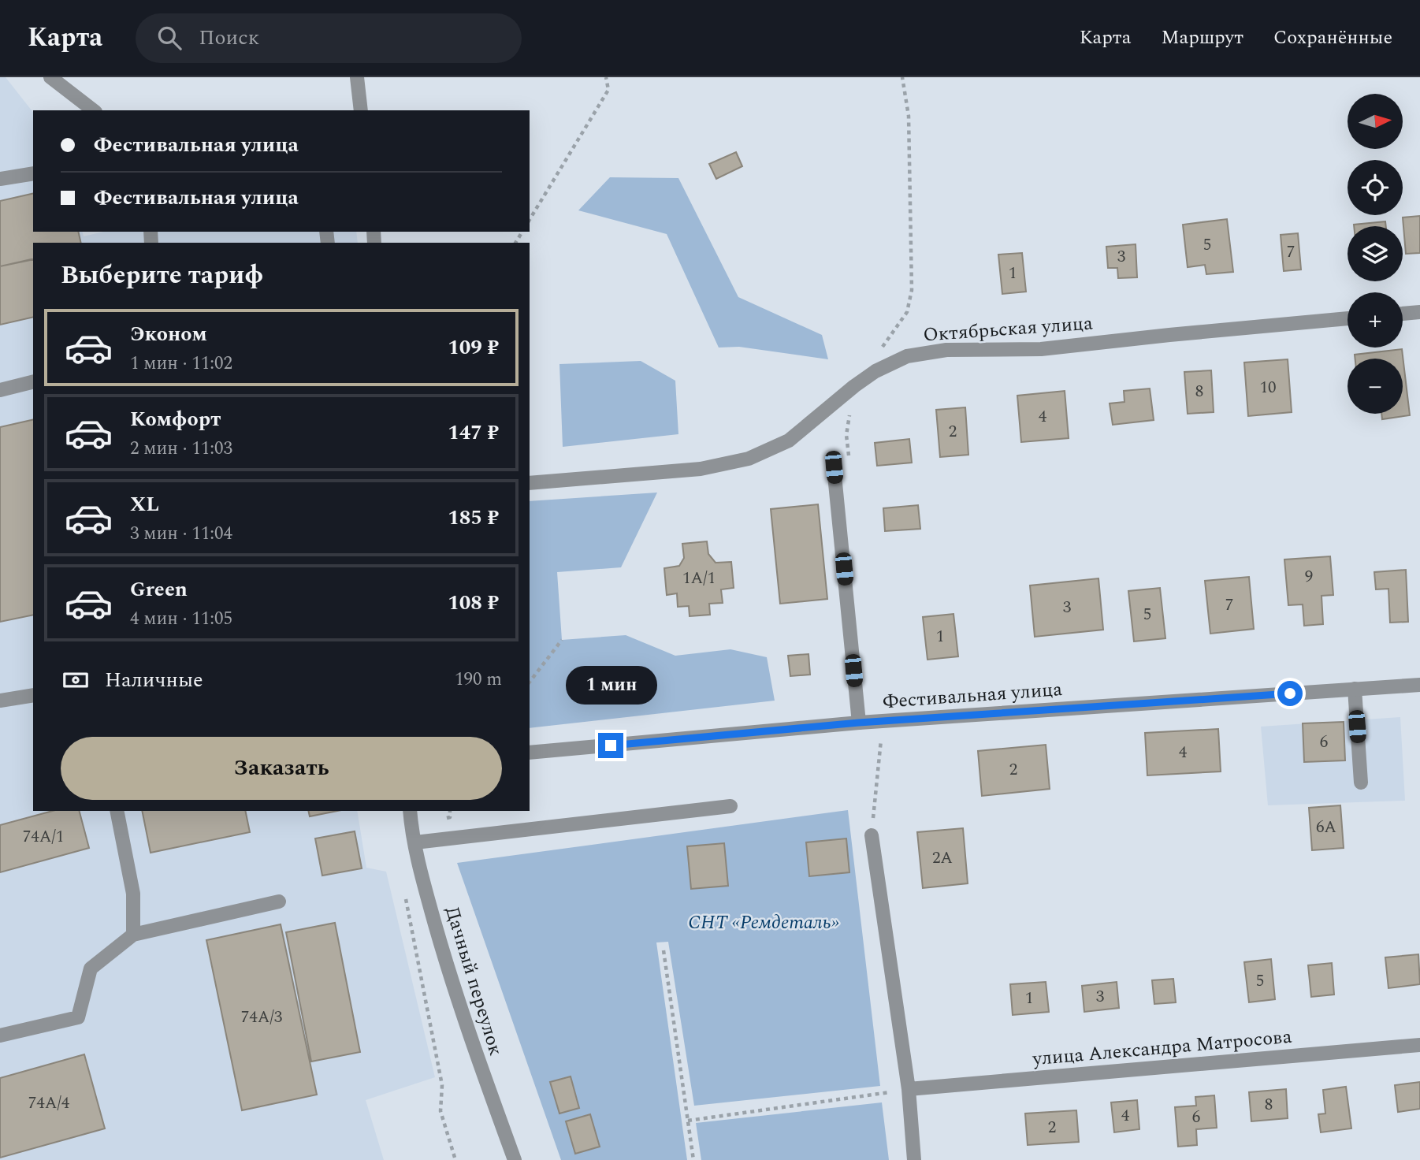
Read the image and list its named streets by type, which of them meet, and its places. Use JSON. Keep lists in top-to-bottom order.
{
  "streets": {
    "street": [
      "Октябрьская улица",
      "Фестивальная улица",
      "Дачный переулок",
      "улица Александра Матросова"
    ]
  },
  "parks": ["СНТ «Ремдеталь»"],
  "house_numbers": [
    "5",
    "7",
    "3",
    "1",
    "10",
    "8",
    "4",
    "2",
    "9",
    "1А/1",
    "7",
    "3",
    "5",
    "1",
    "6",
    "4",
    "2",
    "6А",
    "74А/1",
    "2А",
    "5",
    "3",
    "1",
    "74А/3",
    "74А/4",
    "8",
    "4",
    "6",
    "2"
  ],
  "north": "right",
  "page": {
    "header": "Карта",
    "search": "Поиск",
    "nav": ["Карта", "Маршрут", "Сохранённые"],
    "map_buttons": ["+", "−"],
    "banner": ["Фестивальная улица", "Фестивальная улица"],
    "heading": "Выберите тариф",
    "list": [
      {
        "name": "Эконом",
        "note": "1 мин · 11:02",
        "value": "109 ₽"
      },
      {
        "name": "Комфорт",
        "note": "2 мин · 11:03",
        "value": "147 ₽"
      },
      {
        "name": "XL",
        "note": "3 мин · 11:04",
        "value": "185 ₽"
      },
      {
        "name": "Green",
        "note": "4 мин · 11:05",
        "value": "108 ₽"
      }
    ],
    "pay": ["Наличные", "190 m"],
    "bubble": "1 мин",
    "buttons": "Заказать"
  }
}
